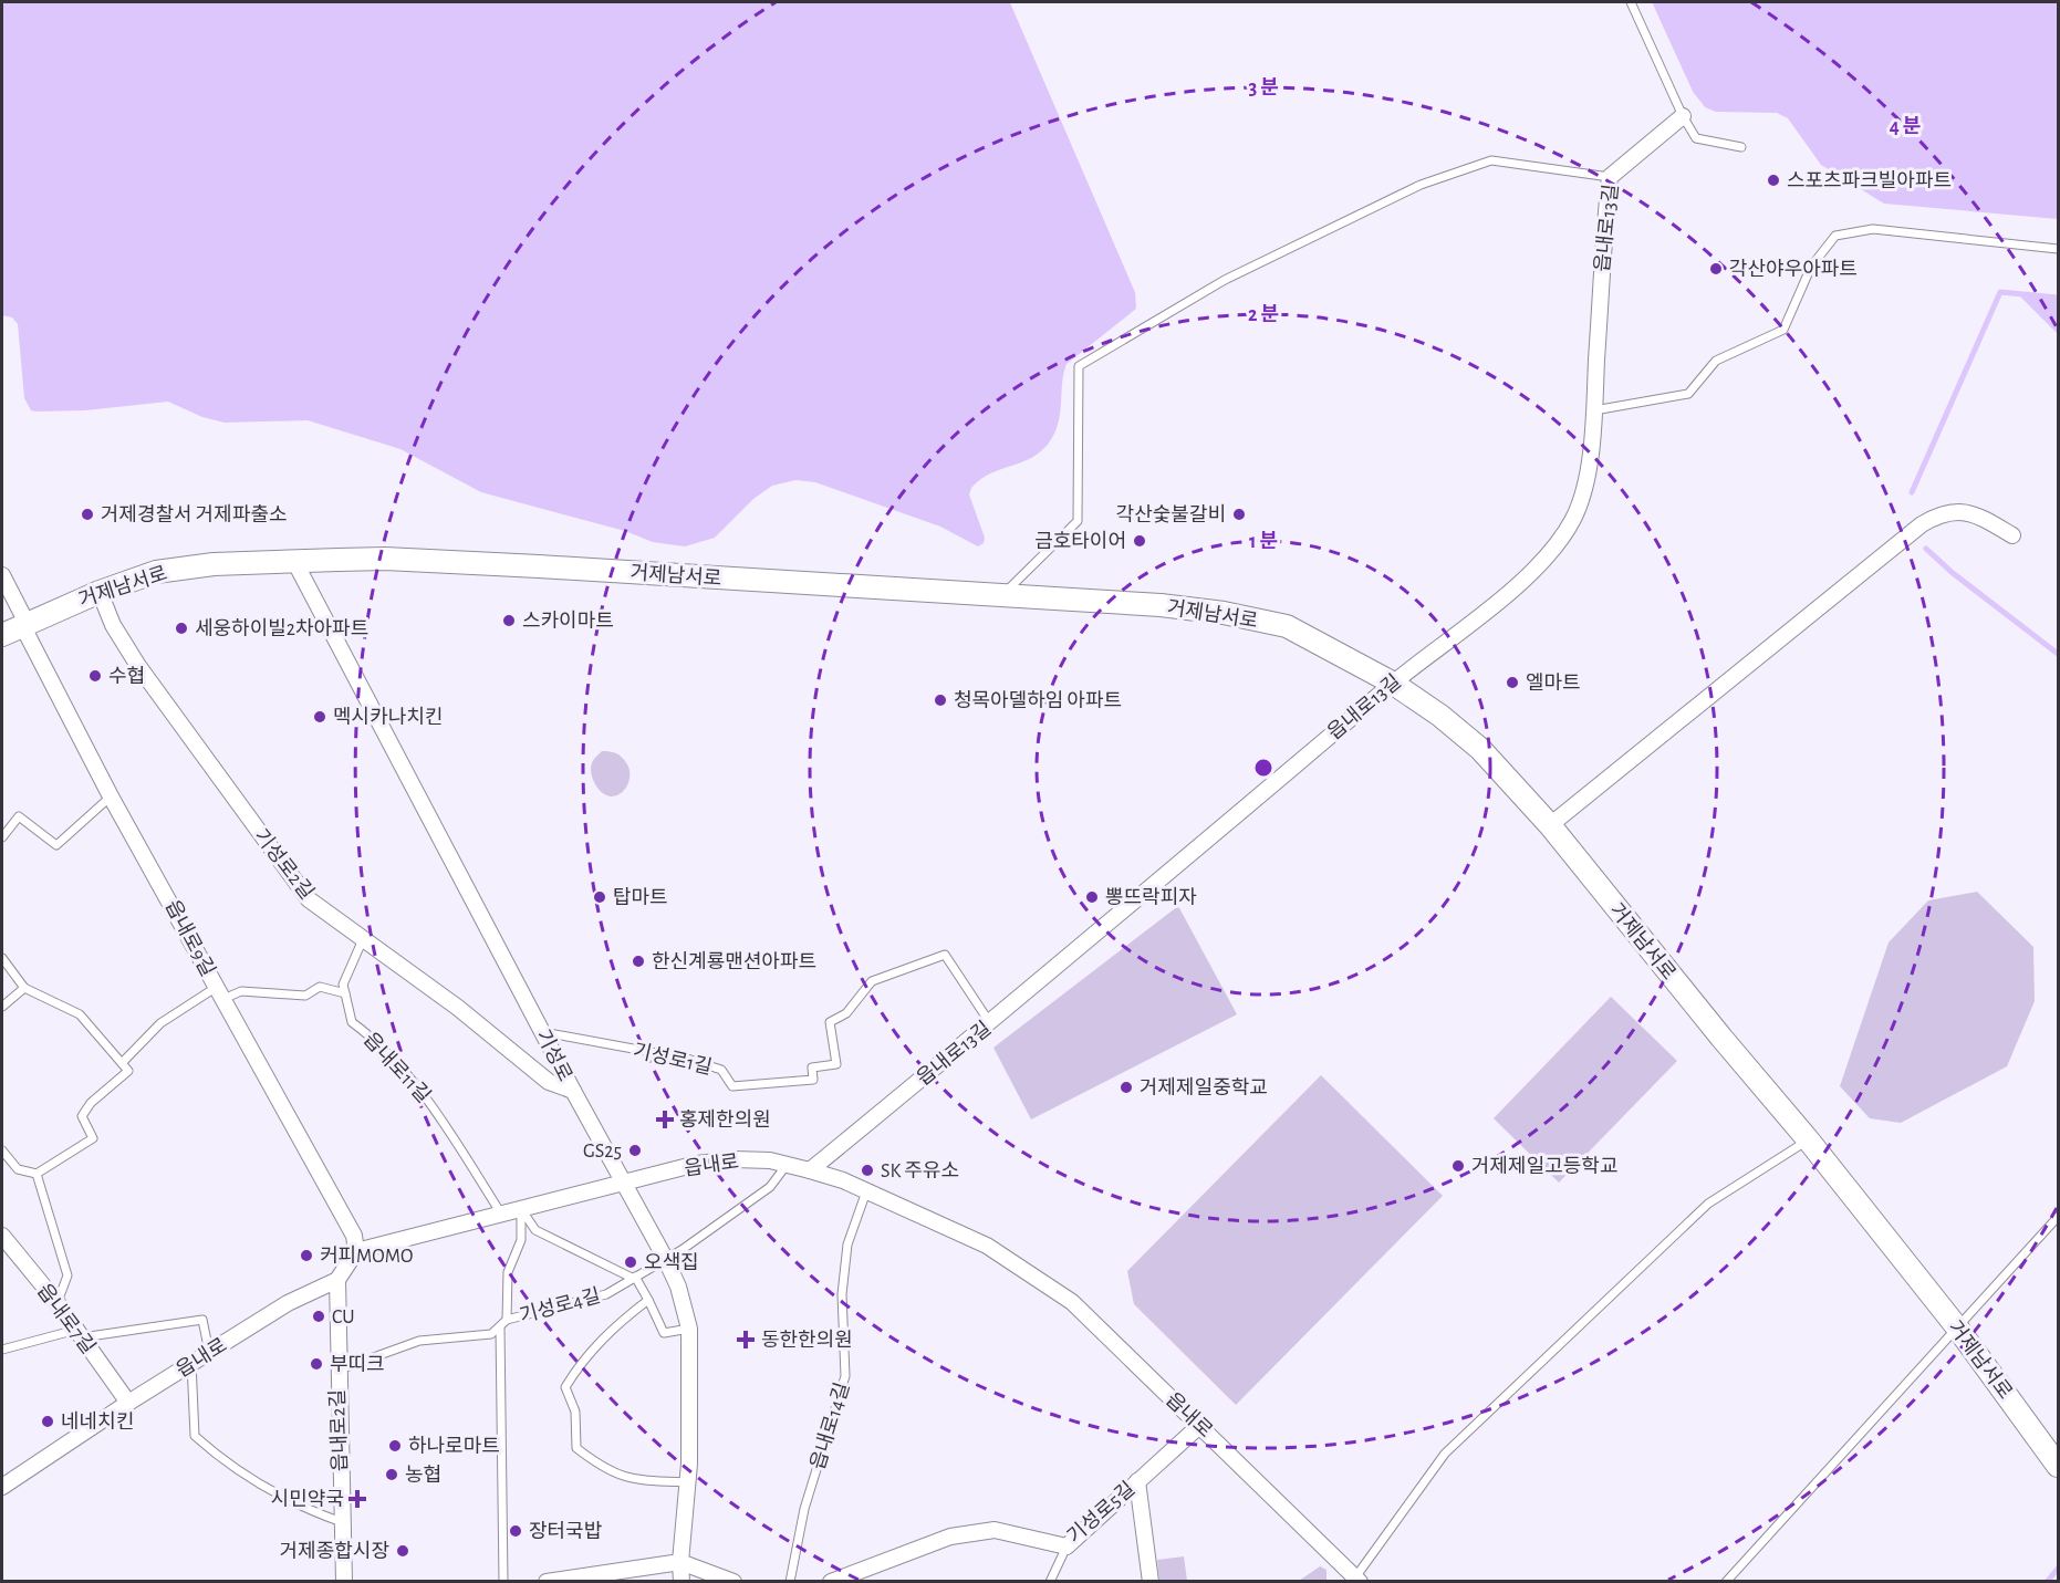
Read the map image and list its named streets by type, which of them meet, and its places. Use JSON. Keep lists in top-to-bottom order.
{
  "streets": {
    "main road": ["거제남서로"],
    "street": [
      "읍내로13길",
      "기성로2길",
      "읍내로9길",
      "기성로",
      "읍내로",
      "읍내로7길",
      "읍내로2길",
      "기성로5길"
    ],
    "lane": [
      "기성로1길",
      "읍내로11길",
      "기성로4길",
      "읍내로14길"
    ]
  },
  "crossings": [
    ["읍내로13길", "거제남서로"],
    ["읍내로13길", "기성로1길"],
    ["읍내로13길", "읍내로"],
    ["거제남서로", "기성로2길"],
    ["거제남서로", "읍내로9길"],
    ["거제남서로", "기성로"],
    ["기성로2길", "기성로"],
    ["읍내로9길", "읍내로"],
    ["기성로", "기성로1길"],
    ["기성로", "읍내로"],
    ["기성로", "기성로4길"],
    ["읍내로11길", "읍내로"],
    ["읍내로", "기성로4길"],
    ["읍내로", "읍내로7길"],
    ["읍내로", "읍내로14길"],
    ["읍내로", "읍내로2길"],
    ["읍내로", "기성로5길"],
    ["기성로4길", "읍내로2길"]
  ],
  "places": {
    "other": [
      "스포츠파크빌아파트",
      "각산야우아파트",
      "거제경찰서 거제파출소",
      "각산숯불갈비",
      "금호타이어",
      "스카이마트",
      "세웅하이빌2차아파트",
      "수협",
      "엘마트",
      "청목아델하임 아파트",
      "멕시카나치킨",
      "탑마트",
      "뽕뜨락피자",
      "한신계룡맨션아파트",
      "거제제일중학교",
      "GS25",
      "거제제일고등학교",
      "SK 주유소",
      "커피MOMO",
      "오색집",
      "CU",
      "부띠크",
      "네네치킨",
      "하나로마트",
      "농협",
      "장터국밥",
      "거제종합시장"
    ],
    "health": ["홍제한의원", "동한한의원", "시민약국"]
  },
  "rings": [
    "3 분",
    "4 분",
    "2 분",
    "1 분"
  ]
}
